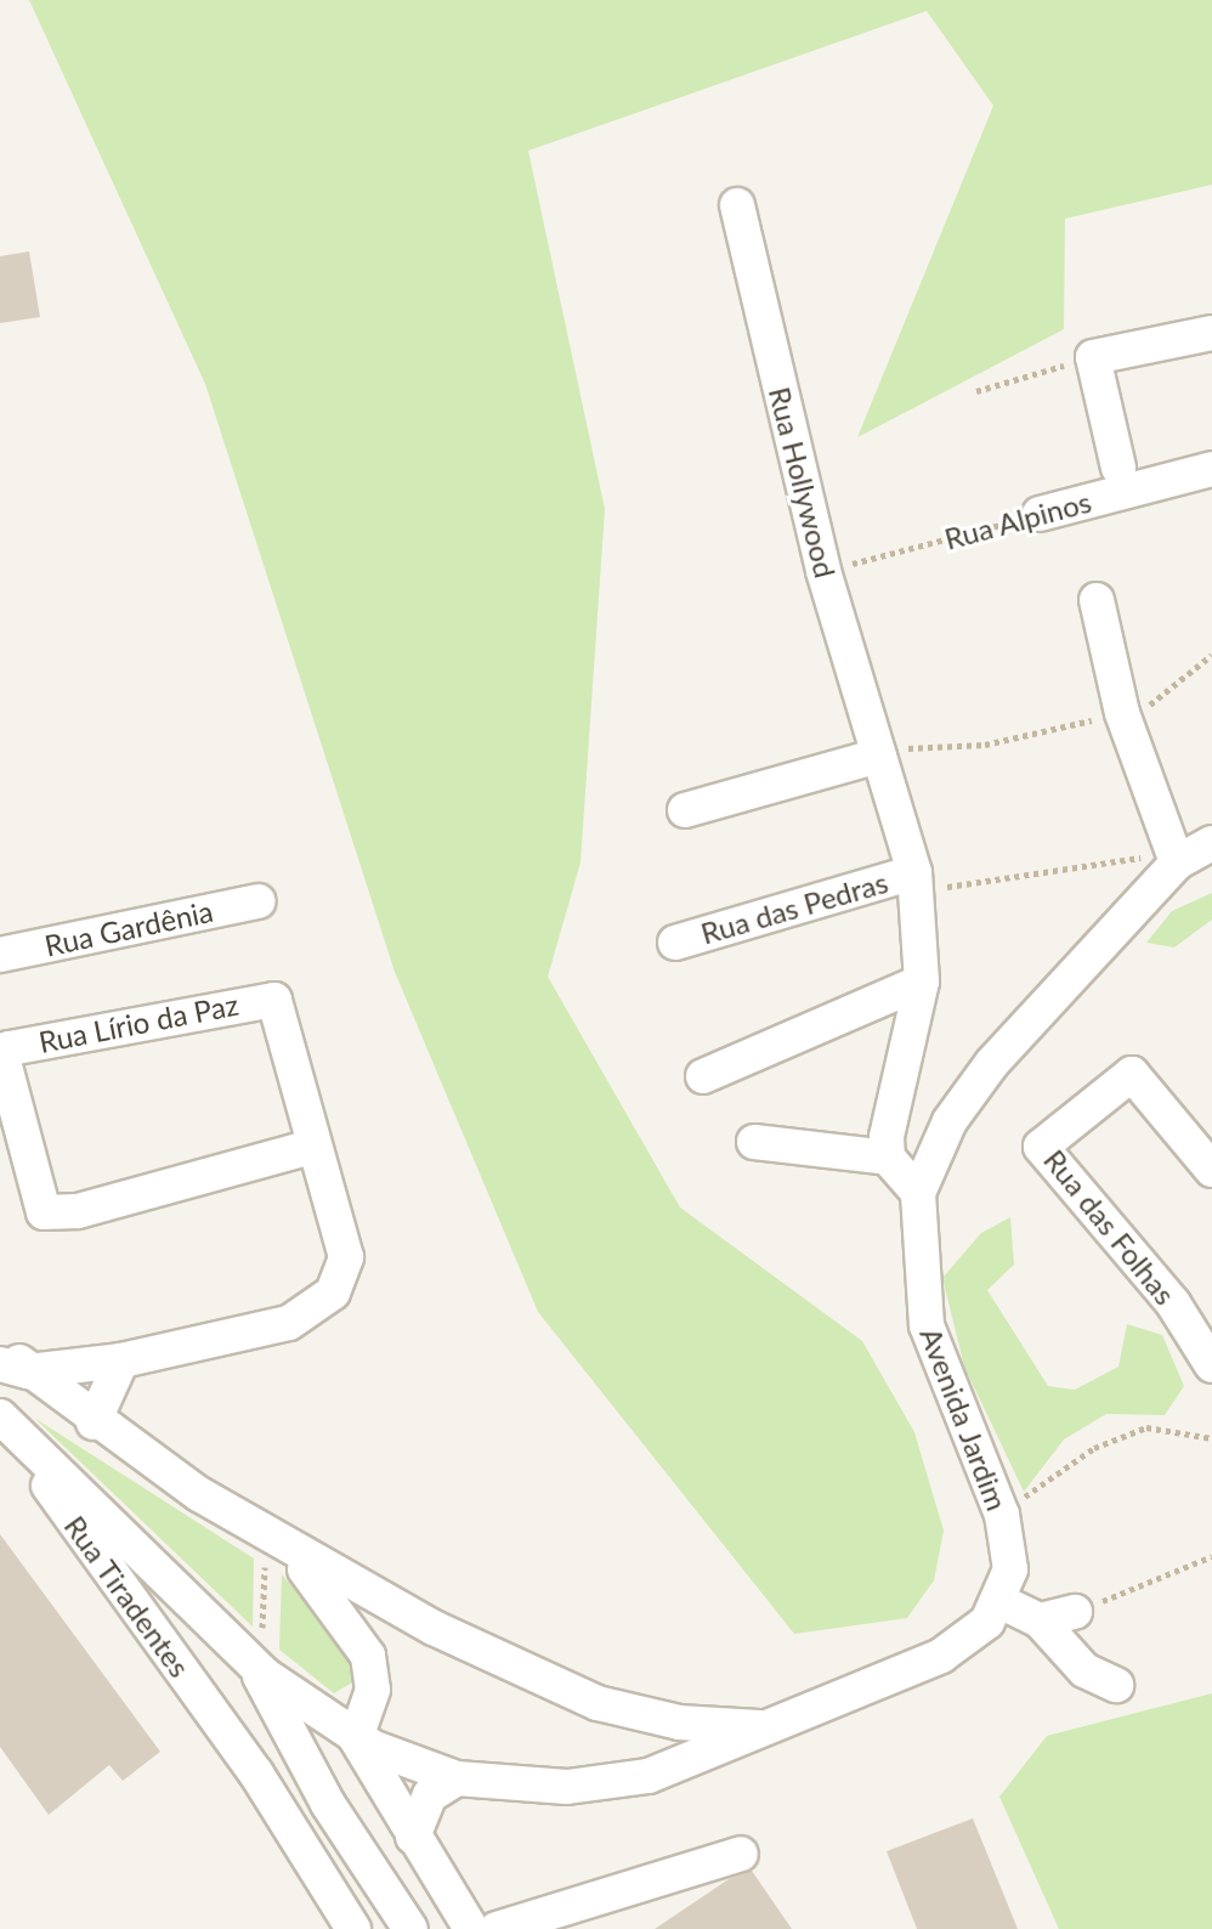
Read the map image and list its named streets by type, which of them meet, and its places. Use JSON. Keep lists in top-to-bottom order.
{
  "streets": {
    "street": [
      "Rua Hollywood",
      "Rua Alpinos",
      "Rua das Pedras",
      "Rua Gardênia",
      "Rua Lírio da Paz",
      "Rua das Folhas",
      "Avenida Jardim",
      "Rua Tiradentes"
    ]
  },
  "crossings": [
    ["Rua Hollywood", "Rua Alpinos"],
    ["Rua Hollywood", "Rua das Pedras"]
  ]
}
